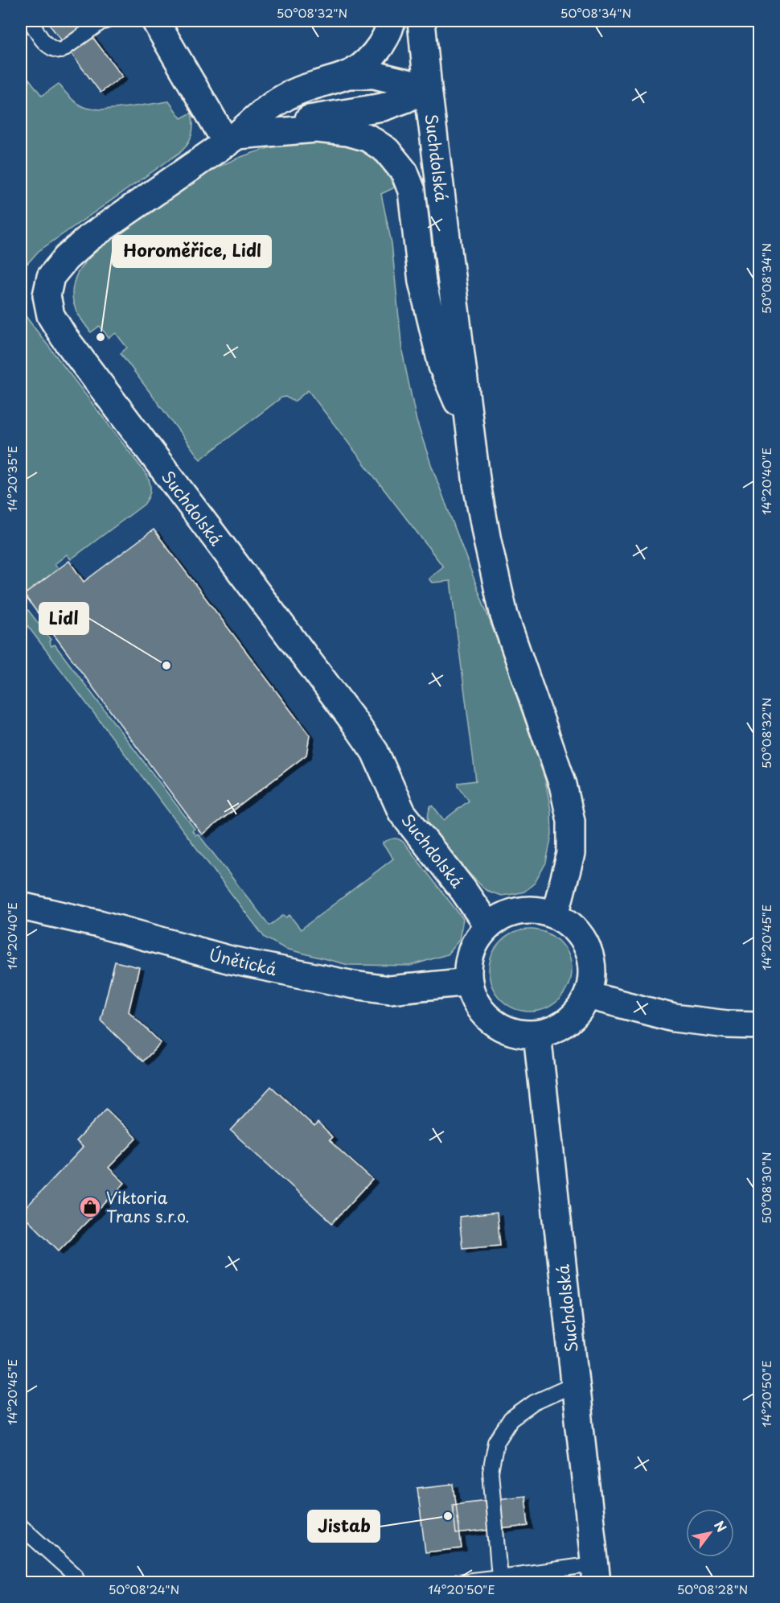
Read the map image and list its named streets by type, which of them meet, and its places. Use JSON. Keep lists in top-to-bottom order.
{
  "streets": {
    "main road": ["Suchdolská", "Únětická"]
  },
  "crossings": [
    ["Suchdolská", "Únětická"]
  ],
  "places": {
    "other": ["Horoměřice, Lidl", "Lidl", "Jistab"],
    "shop": ["Viktoria Trans s.r.o."]
  },
  "north": "top right",
  "coordinates": [
    "50°08'32\"N",
    "50°08'34\"N",
    "14°20'35\"E",
    "14°20'40\"E",
    "14°20'45\"E",
    "50°08'30\"N",
    "14°20'50\"E",
    "50°08'24\"N",
    "50°08'28\"N"
  ]
}
